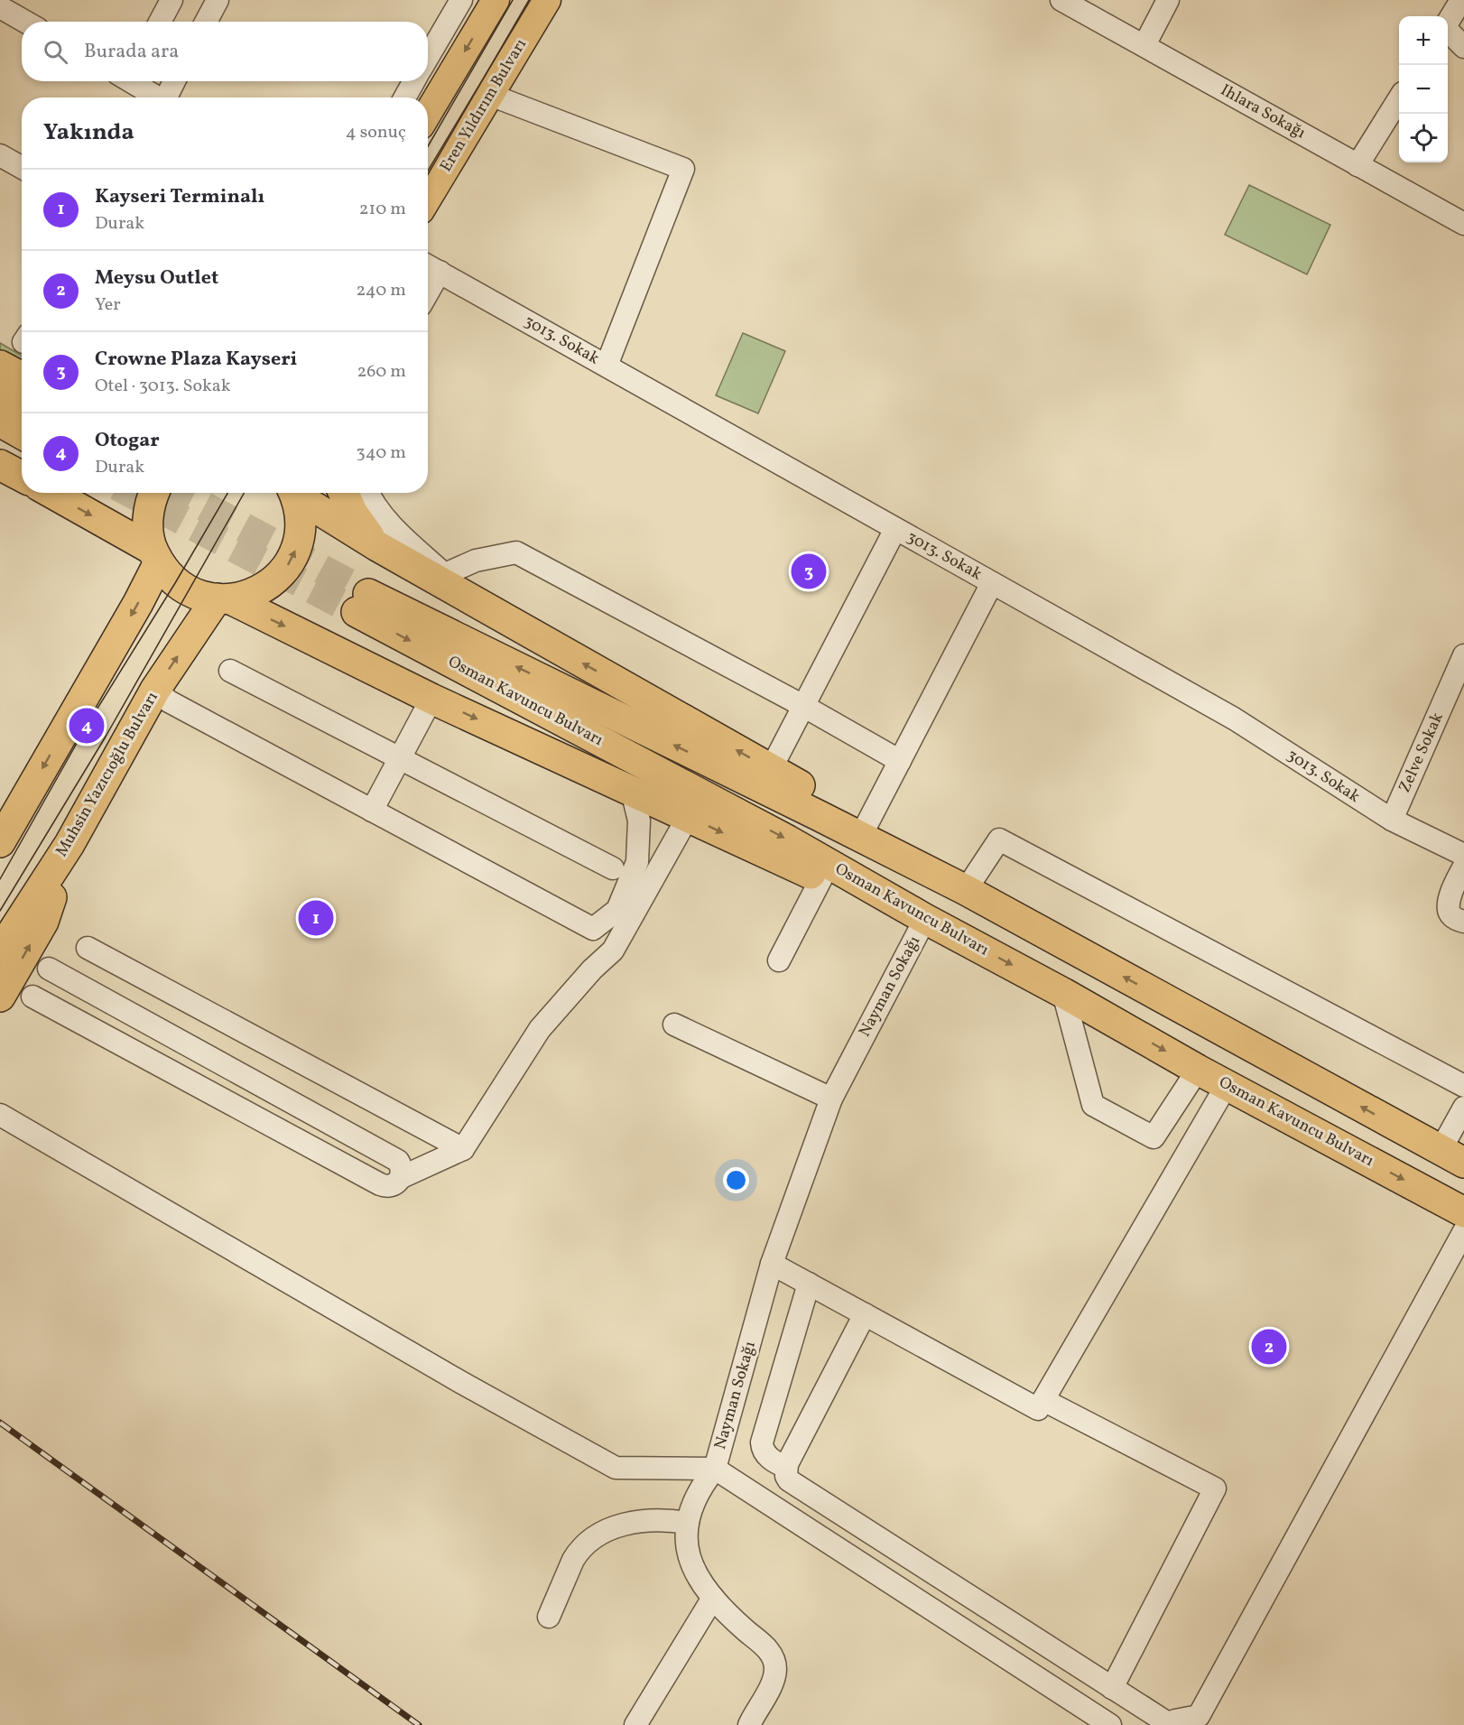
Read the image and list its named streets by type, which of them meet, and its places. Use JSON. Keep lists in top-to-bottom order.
{
  "streets": {
    "highway": ["Osman Kavuncu Bulvarı", "Muhsin Yazıcıoğlu Bulvarı"],
    "main road": ["Eren Yıldırım Bulvarı"],
    "street": [
      "Ihlara Sokağı",
      "3013. Sokak",
      "Zelve Sokak",
      "Nayman Sokağı"
    ]
  },
  "crossings": [
    ["3013. Sokak", "Zelve Sokak"],
    ["Osman Kavuncu Bulvarı", "Nayman Sokağı"]
  ],
  "page": {
    "map_buttons": ["+", "−"],
    "search": "Burada ara",
    "heading": ["Yakında", "4 sonuç"],
    "list": [
      {
        "mark": "1",
        "name": "Kayseri Terminalı",
        "note": "Durak",
        "value": "210 m"
      },
      {
        "mark": "2",
        "name": "Meysu Outlet",
        "note": "Yer",
        "value": "240 m"
      },
      {
        "mark": "3",
        "name": "Crowne Plaza Kayseri",
        "note": "Otel · 3013. Sokak",
        "value": "260 m"
      },
      {
        "mark": "4",
        "name": "Otogar",
        "note": "Durak",
        "value": "340 m"
      }
    ],
    "pins": [
      "3",
      "4",
      "1",
      "2"
    ]
  }
}
